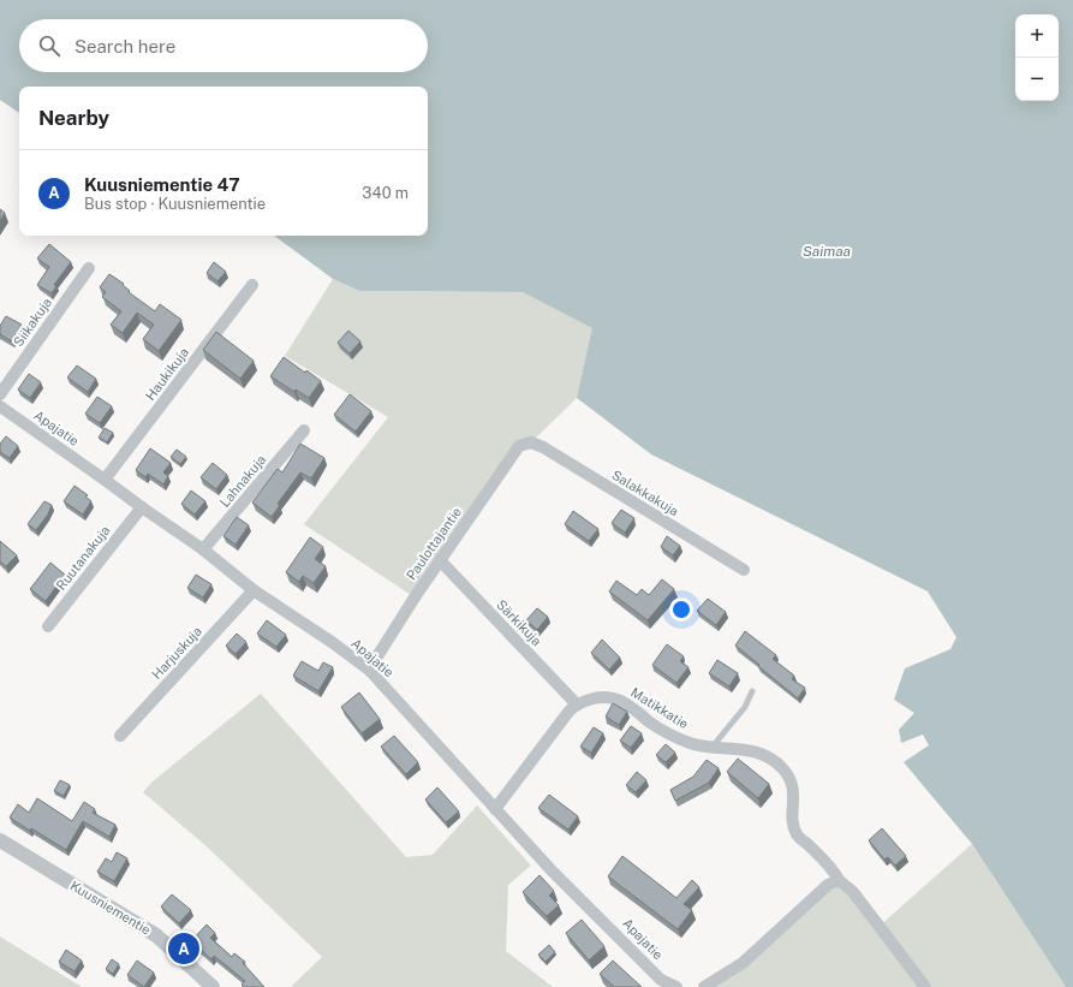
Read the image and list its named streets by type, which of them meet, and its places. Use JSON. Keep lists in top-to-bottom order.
{
  "streets": {
    "street": [
      "Siikakuja",
      "Haukikuja",
      "Apajatie",
      "Lahnakuja",
      "Salakkakuja",
      "Paulottajantie",
      "Ruutanakuja",
      "Särkikuja",
      "Harjuskuja",
      "Matikkatie",
      "Kuusniementie"
    ]
  },
  "crossings": [
    ["Haukikuja", "Apajatie"],
    ["Apajatie", "Lahnakuja"],
    ["Apajatie", "Paulottajantie"],
    ["Apajatie", "Ruutanakuja"],
    ["Apajatie", "Harjuskuja"],
    ["Salakkakuja", "Paulottajantie"],
    ["Paulottajantie", "Särkikuja"],
    ["Särkikuja", "Matikkatie"]
  ],
  "water": ["Saimaa"],
  "page": {
    "map_buttons": ["+", "−"],
    "search": "Search here",
    "heading": "Nearby",
    "list": [
      {
        "mark": "A",
        "name": "Kuusniementie 47",
        "note": "Bus stop · Kuusniementie",
        "value": "340 m"
      }
    ],
    "pins": "A"
  }
}
